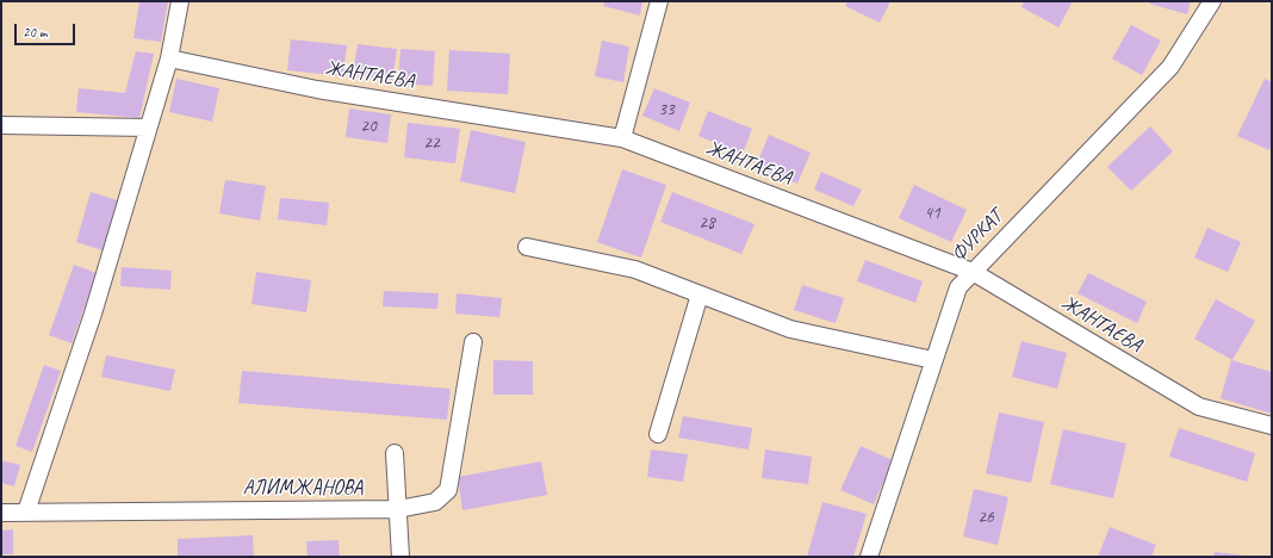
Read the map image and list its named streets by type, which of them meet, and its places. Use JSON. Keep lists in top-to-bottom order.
{
  "streets": {
    "street": ["ЖАНТАЕВА", "ФУРКАТ", "АЛИМЖАНОВА"]
  },
  "crossings": [
    ["ЖАНТАЕВА", "ФУРКАТ"]
  ],
  "house_numbers": [
    "33",
    "20",
    "22",
    "41",
    "28",
    "26"
  ],
  "scale_bar": "20 m"
}
